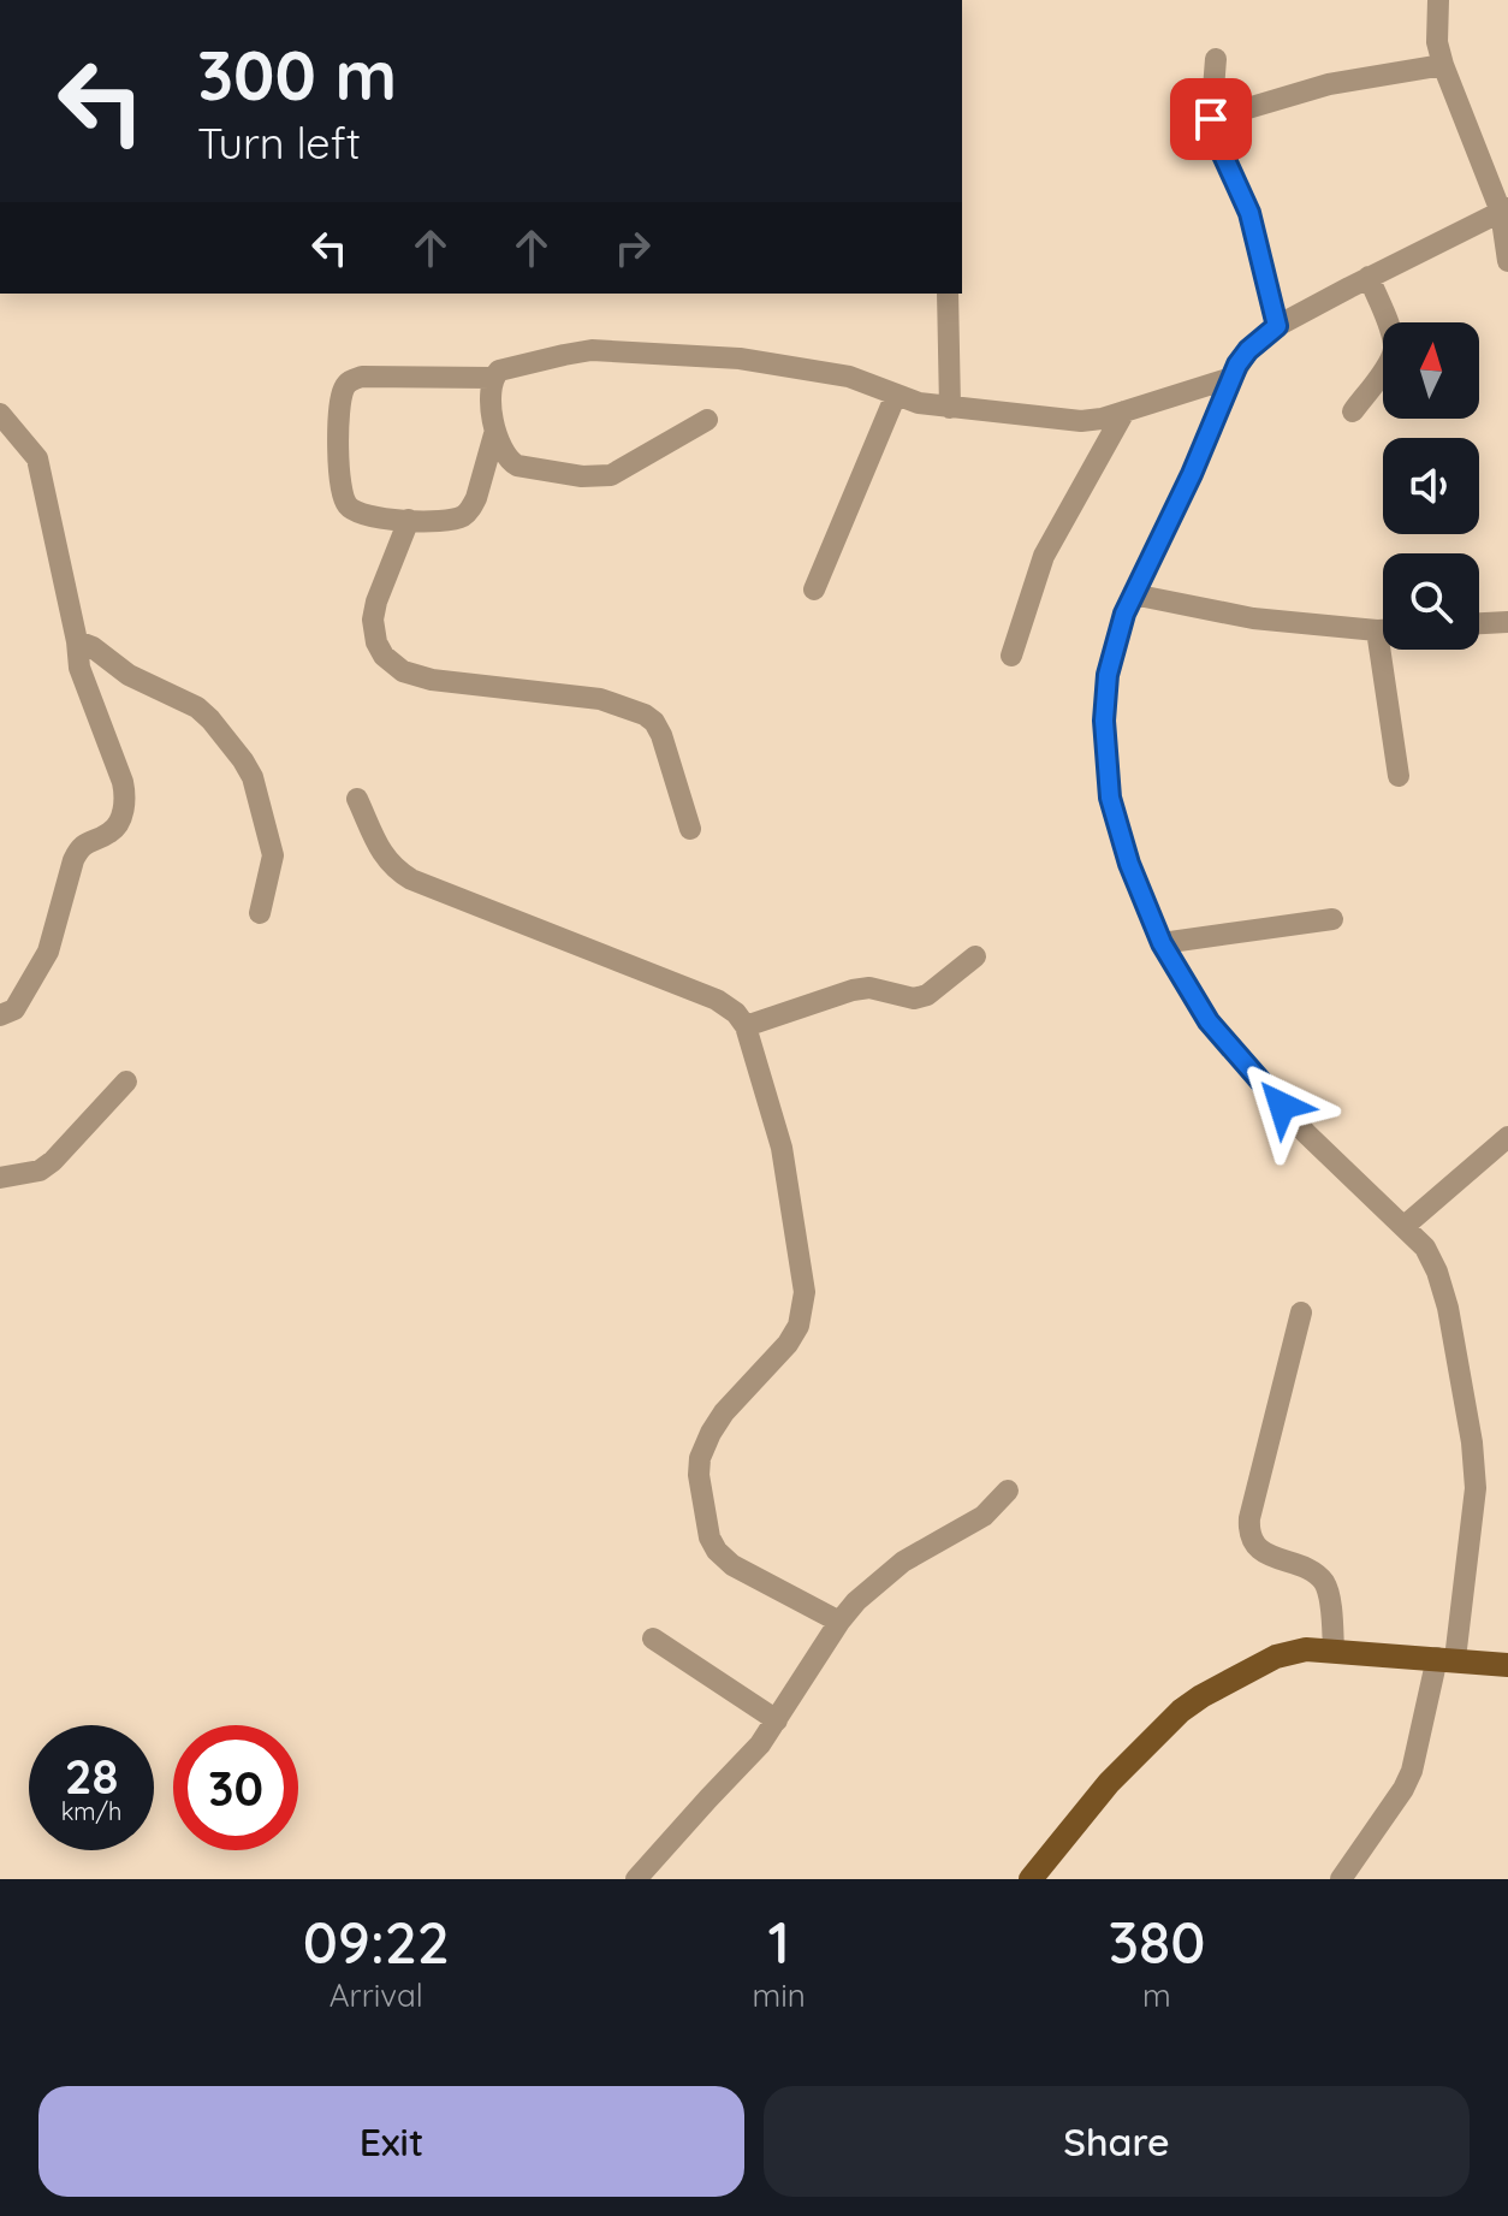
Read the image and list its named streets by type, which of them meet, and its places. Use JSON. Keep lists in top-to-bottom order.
{
  "north": "top",
  "page": {
    "turn": ["300 m", "Turn left"],
    "speed": "28 km/h",
    "limit": "30",
    "eta": [
      "09:22",
      "Arrival",
      "1",
      "min",
      "380",
      "m"
    ],
    "buttons": ["Exit", "Share"]
  }
}
